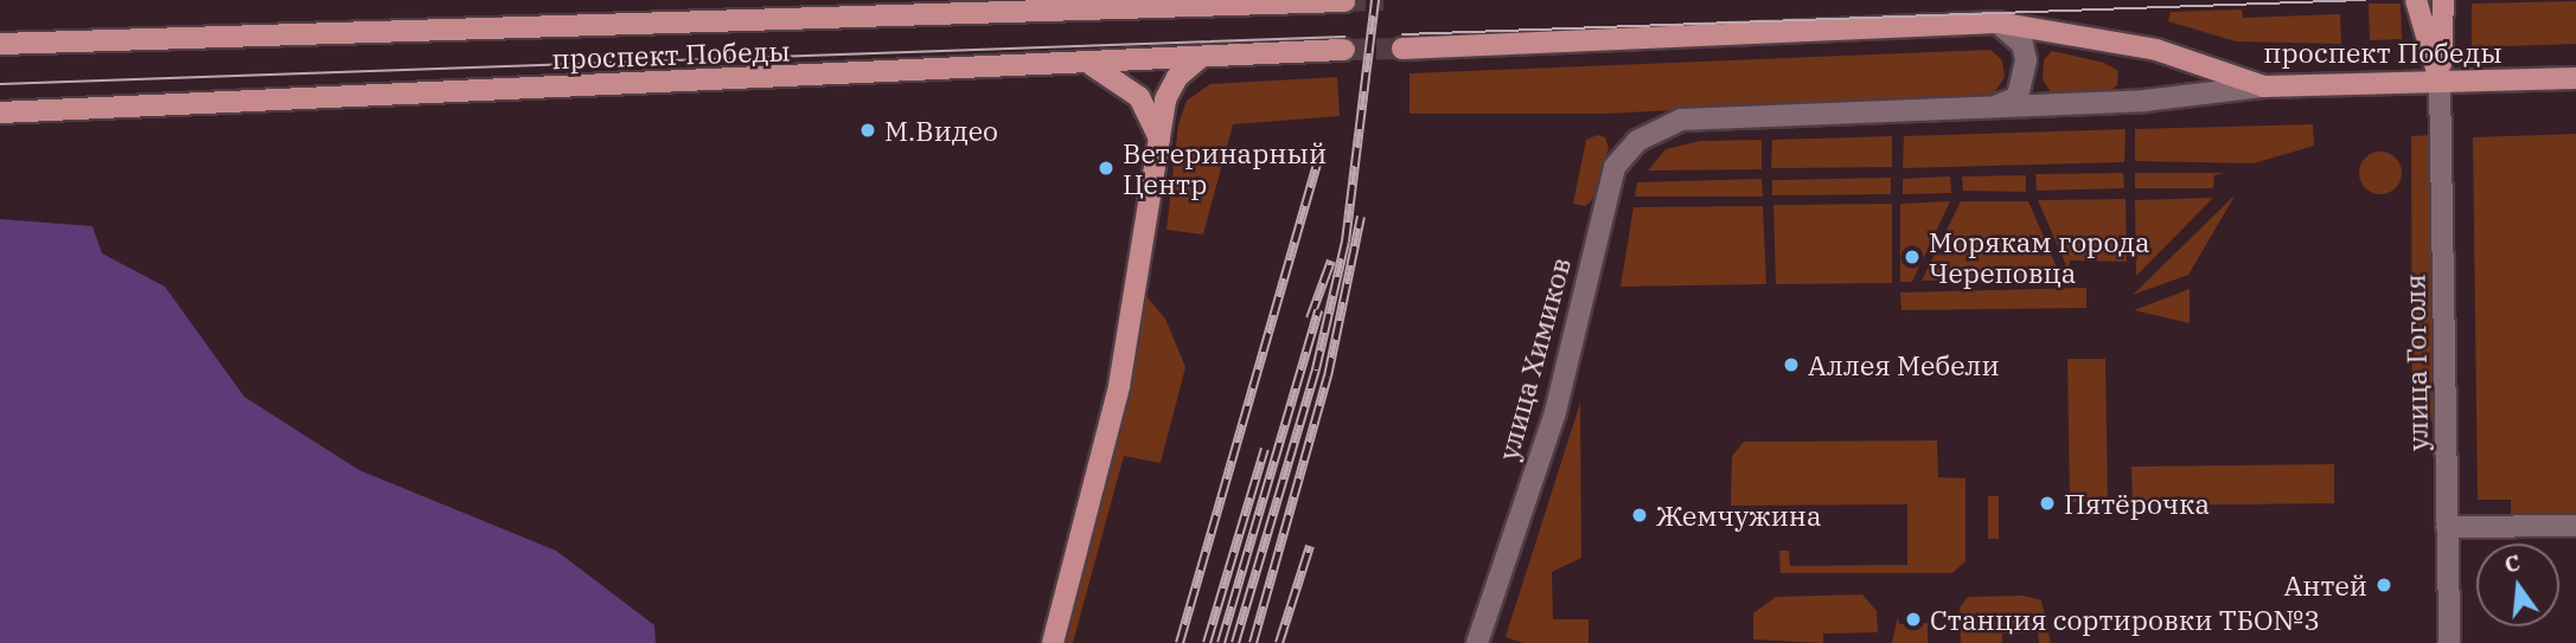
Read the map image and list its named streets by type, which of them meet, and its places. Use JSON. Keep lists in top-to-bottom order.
{
  "streets": {
    "main road": ["проспект Победы", "улица Гоголя"],
    "street": ["улица Химиков"]
  },
  "crossings": [
    ["проспект Победы", "улица Гоголя"]
  ],
  "places": [
    "М.Видео",
    "Ветеринарный Центр",
    "Морякам города Череповца",
    "Аллея Мебели",
    "Пятёрочка",
    "Жемчужина",
    "Антей",
    "Станция сортировки ТБО№3"
  ],
  "north": "top"
}
